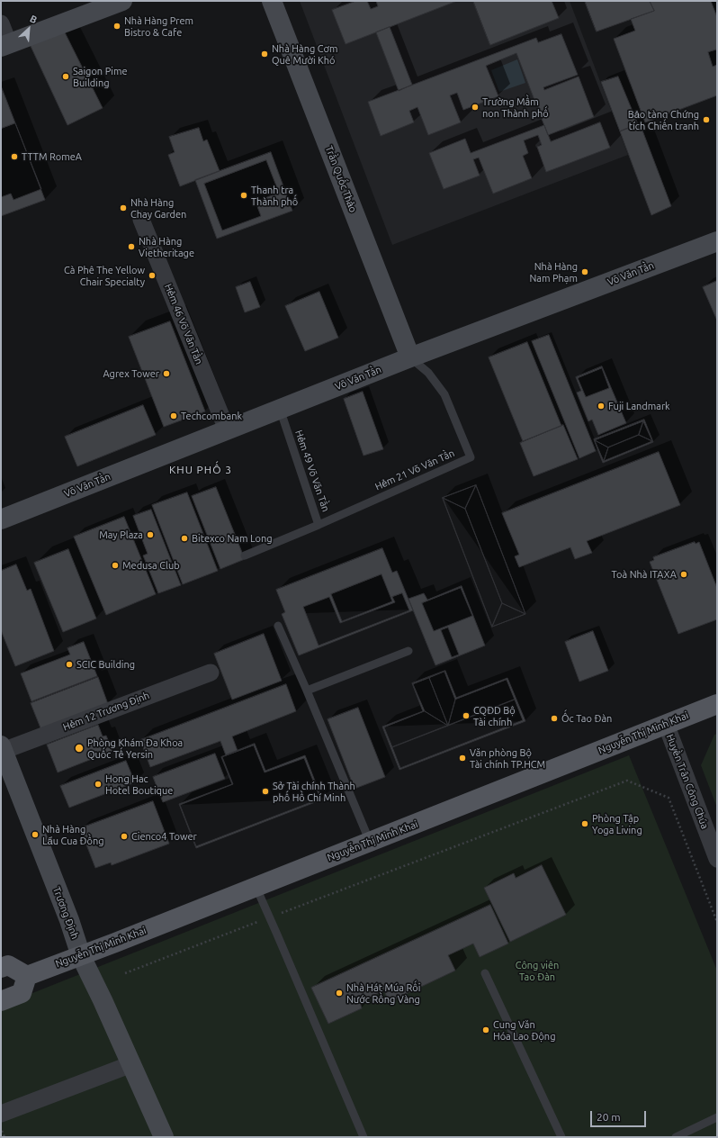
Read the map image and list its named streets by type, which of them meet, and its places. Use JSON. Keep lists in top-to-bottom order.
{
  "streets": {
    "main road": [
      "Trần Quốc Thảo",
      "Võ Văn Tần",
      "Nguyễn Thị Minh Khai",
      "Trương Định"
    ],
    "street": ["Hẻm 46 Võ Văn Tần", "Hẻm 12 Trương Ðịnh", "Huyền Trân Công Chúa"],
    "lane": ["Hẻm 21 Võ Văn Tần", "Hẻm 49 Võ Văn Tần"]
  },
  "crossings": [
    ["Trần Quốc Thảo", "Võ Văn Tần"],
    ["Trần Quốc Thảo", "Hẻm 21 Võ Văn Tần"],
    ["Võ Văn Tần", "Hẻm 46 Võ Văn Tần"],
    ["Võ Văn Tần", "Hẻm 21 Võ Văn Tần"],
    ["Võ Văn Tần", "Hẻm 49 Võ Văn Tần"],
    ["Hẻm 21 Võ Văn Tần", "Hẻm 49 Võ Văn Tần"],
    ["Hẻm 12 Trương Ðịnh", "Trương Định"],
    ["Nguyễn Thị Minh Khai", "Huyền Trân Công Chúa"],
    ["Nguyễn Thị Minh Khai", "Trương Định"]
  ],
  "districts": ["KHU PHỐ 3"],
  "parks": ["Công viên Tao Đàn"],
  "places": [
    "Nhà Hàng Prem Bistro & Cafe",
    "Nhà Hàng Cơm Quê Mười Khó",
    "Saigon Pime Building",
    "Trường Mầm non Thành phố",
    "Bảo tàng Chứng tích Chiến tranh",
    "TTTM RomeA",
    "Thanh tra Thành phố",
    "Nhà Hàng Chay Garden",
    "Nhà Hàng Vietheritage",
    "Nhà Hàng Nam Phạm",
    "Cà Phê The Yellow Chair Specialty",
    "Agrex Tower",
    "Fuji Landmark",
    "Techcombank",
    "May Plaza",
    "Bitexco Nam Long",
    "Medusa Club",
    "Toà Nhà ITAXA",
    "SCIC Building",
    "CQĐD Bộ Tài chính",
    "Ốc Tao Đàn",
    "Phòng Khám Đa Khoa Quốc Tế Yersin",
    "Văn phòng Bộ Tài chính TP.HCM",
    "Hong Hac Hotel Boutique",
    "Sở Tài chính Thành phố Hồ Chí Minh",
    "Phòng Tập Yoga Living",
    "Nhà Hàng Lẩu Cua Đồng",
    "Cienco4 Tower",
    "Nhà Hát Múa Rối Nước Rồng Vàng",
    "Cung Văn Hóa Lao Động"
  ],
  "scale_bar": "20 m",
  "north": "top right"
}
